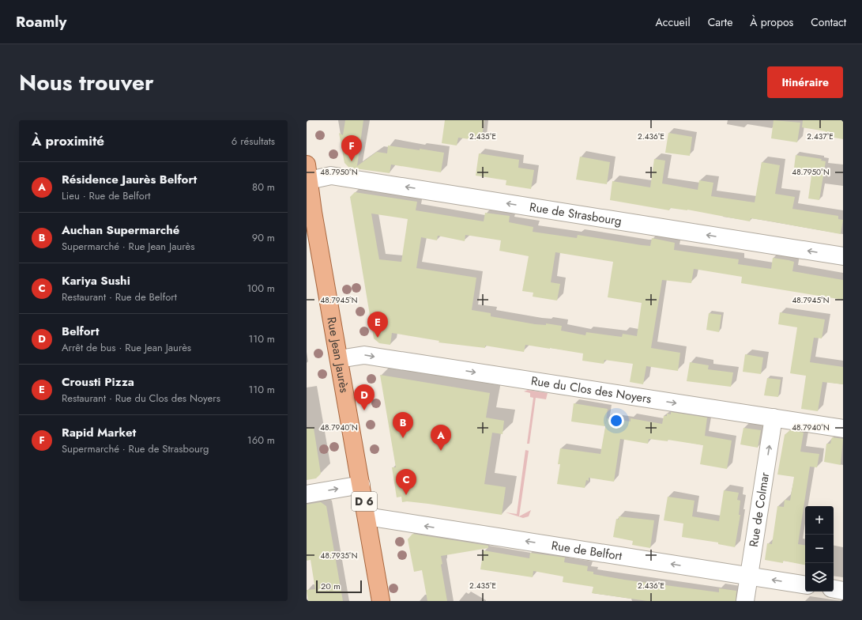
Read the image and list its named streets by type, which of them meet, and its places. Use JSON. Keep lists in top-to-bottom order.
{
  "streets": {
    "main road": ["Rue Jean Jaurès", "D 6"],
    "street": [
      "Rue de Strasbourg",
      "Rue du Clos des Noyers",
      "Rue de Colmar",
      "Rue de Belfort"
    ]
  },
  "crossings": [
    ["Rue de Strasbourg", "Rue Jean Jaurès"],
    ["Rue Jean Jaurès", "Rue du Clos des Noyers"],
    ["Rue Jean Jaurès", "Rue de Belfort"],
    ["Rue du Clos des Noyers", "Rue de Colmar"],
    ["Rue de Colmar", "Rue de Belfort"]
  ],
  "one_way": [
    "Rue de Strasbourg",
    "Rue du Clos des Noyers",
    "Rue de Colmar",
    "Rue de Belfort"
  ],
  "scale_bar": "20 m",
  "page": {
    "header": "Roamly",
    "nav": [
      "Accueil",
      "Carte",
      "À propos",
      "Contact"
    ],
    "title": "Nous trouver",
    "buttons": "Itinéraire",
    "heading": ["À proximité", "6 résultats"],
    "pins": [
      "F",
      "E",
      "D",
      "B",
      "A",
      "C"
    ],
    "list": [
      {
        "mark": "A",
        "name": "Résidence Jaurès Belfort",
        "note": "Lieu · Rue de Belfort",
        "value": "80 m"
      },
      {
        "mark": "B",
        "name": "Auchan Supermarché",
        "note": "Supermarché · Rue Jean Jaurès",
        "value": "90 m"
      },
      {
        "mark": "C",
        "name": "Kariya Sushi",
        "note": "Restaurant · Rue de Belfort",
        "value": "100 m"
      },
      {
        "mark": "D",
        "name": "Belfort",
        "note": "Arrêt de bus · Rue Jean Jaurès",
        "value": "110 m"
      },
      {
        "mark": "E",
        "name": "Crousti Pizza",
        "note": "Restaurant · Rue du Clos des Noyers",
        "value": "110 m"
      },
      {
        "mark": "F",
        "name": "Rapid Market",
        "note": "Supermarché · Rue de Strasbourg",
        "value": "160 m"
      }
    ],
    "map_buttons": ["+", "−"],
    "scale": "20 m"
  },
  "coordinates": [
    "2.435°E",
    "2.436°E",
    "2.437°E",
    "48.7950°N",
    "48.7945°N",
    "48.7940°N",
    "48.7935°N"
  ]
}
